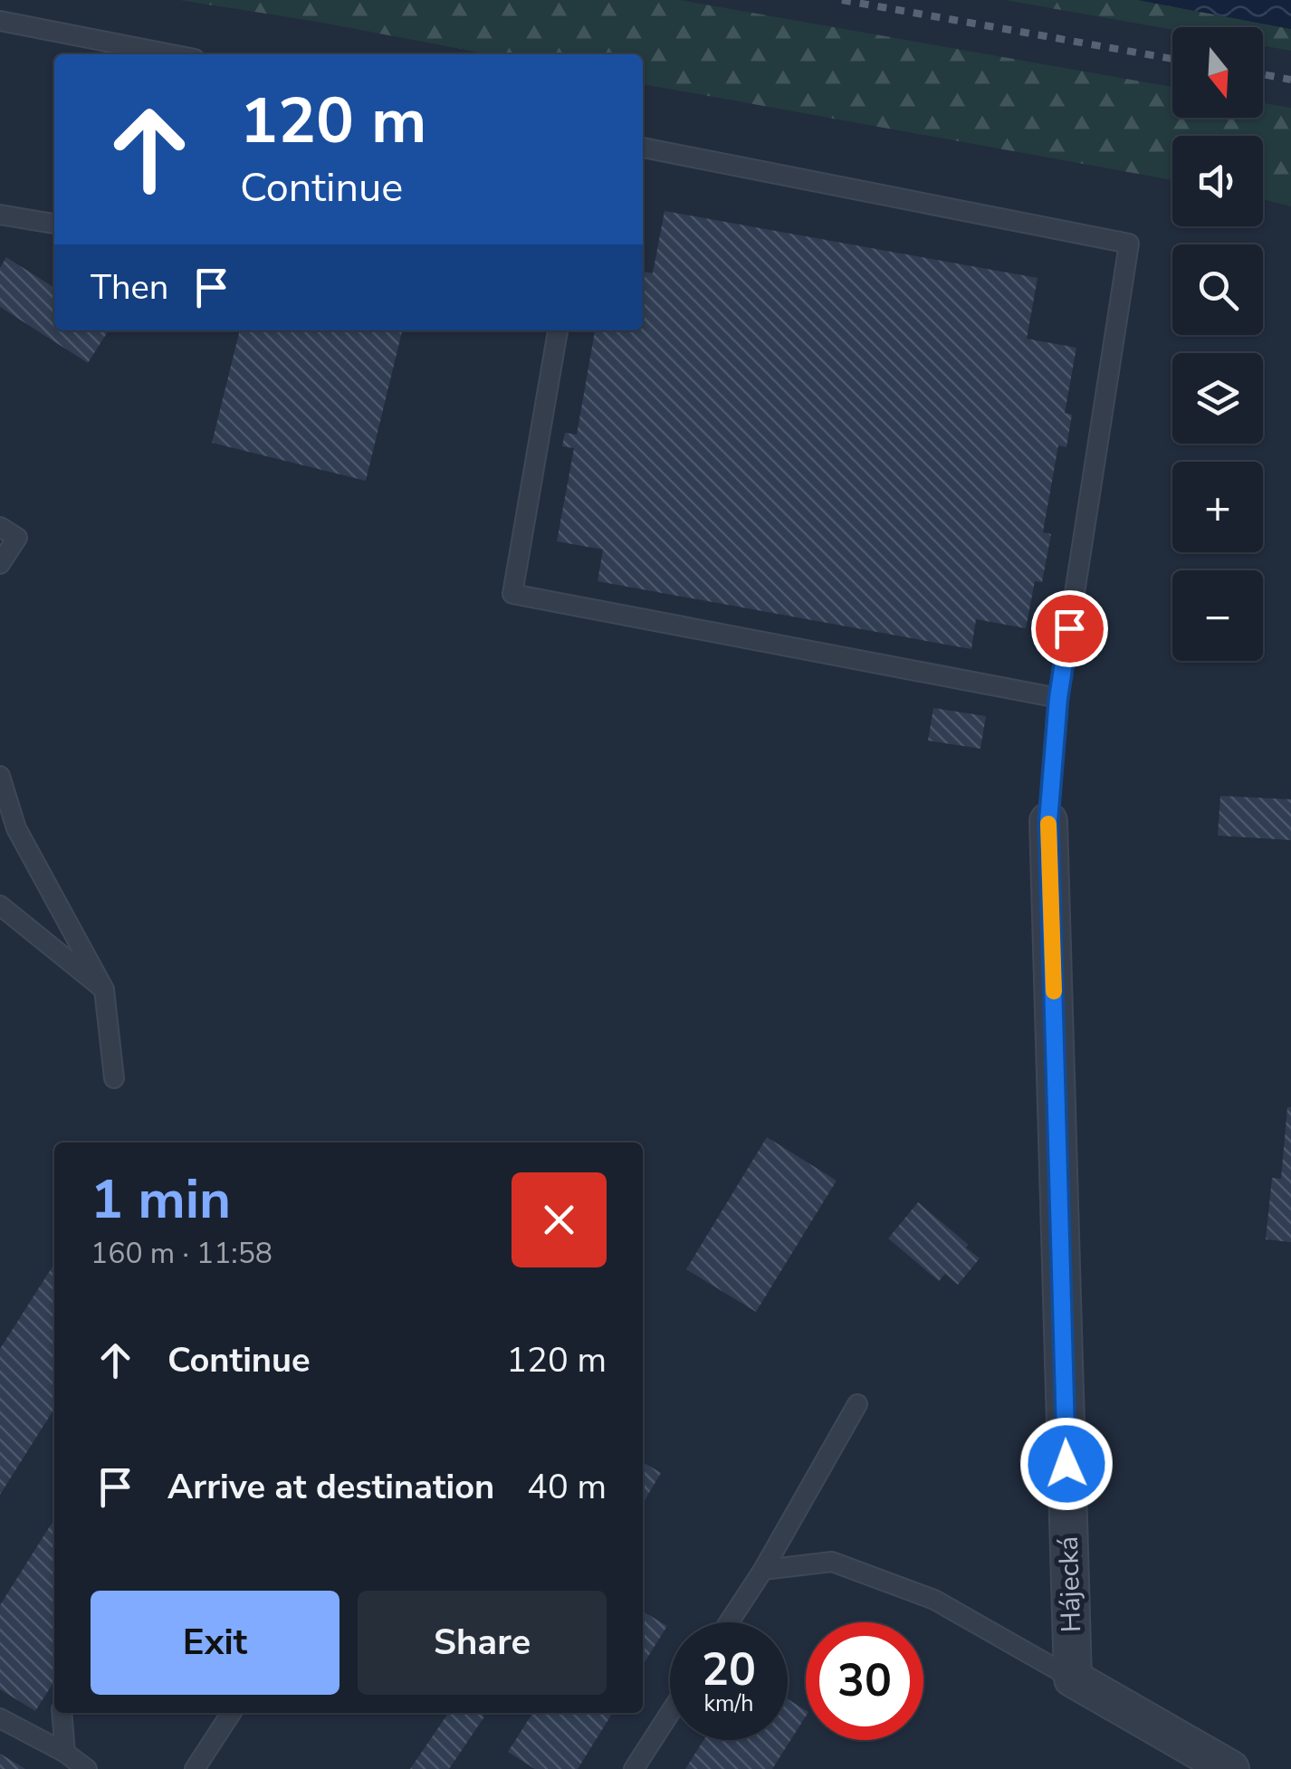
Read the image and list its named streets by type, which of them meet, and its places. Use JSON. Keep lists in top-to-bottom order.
{
  "streets": {
    "street": ["Hájecká"]
  },
  "north": "bottom",
  "page": {
    "map_buttons": ["+", "−"],
    "turn": ["120 m", "Continue"],
    "then": "Then",
    "heading": ["1 min", "160 m · 11:58"],
    "list": [
      {
        "name": "Continue",
        "value": "120 m"
      },
      {
        "name": "Arrive at destination",
        "value": "40 m"
      }
    ],
    "buttons": ["Exit", "Share"],
    "speed": "20 km/h",
    "limit": "30"
  }
}
